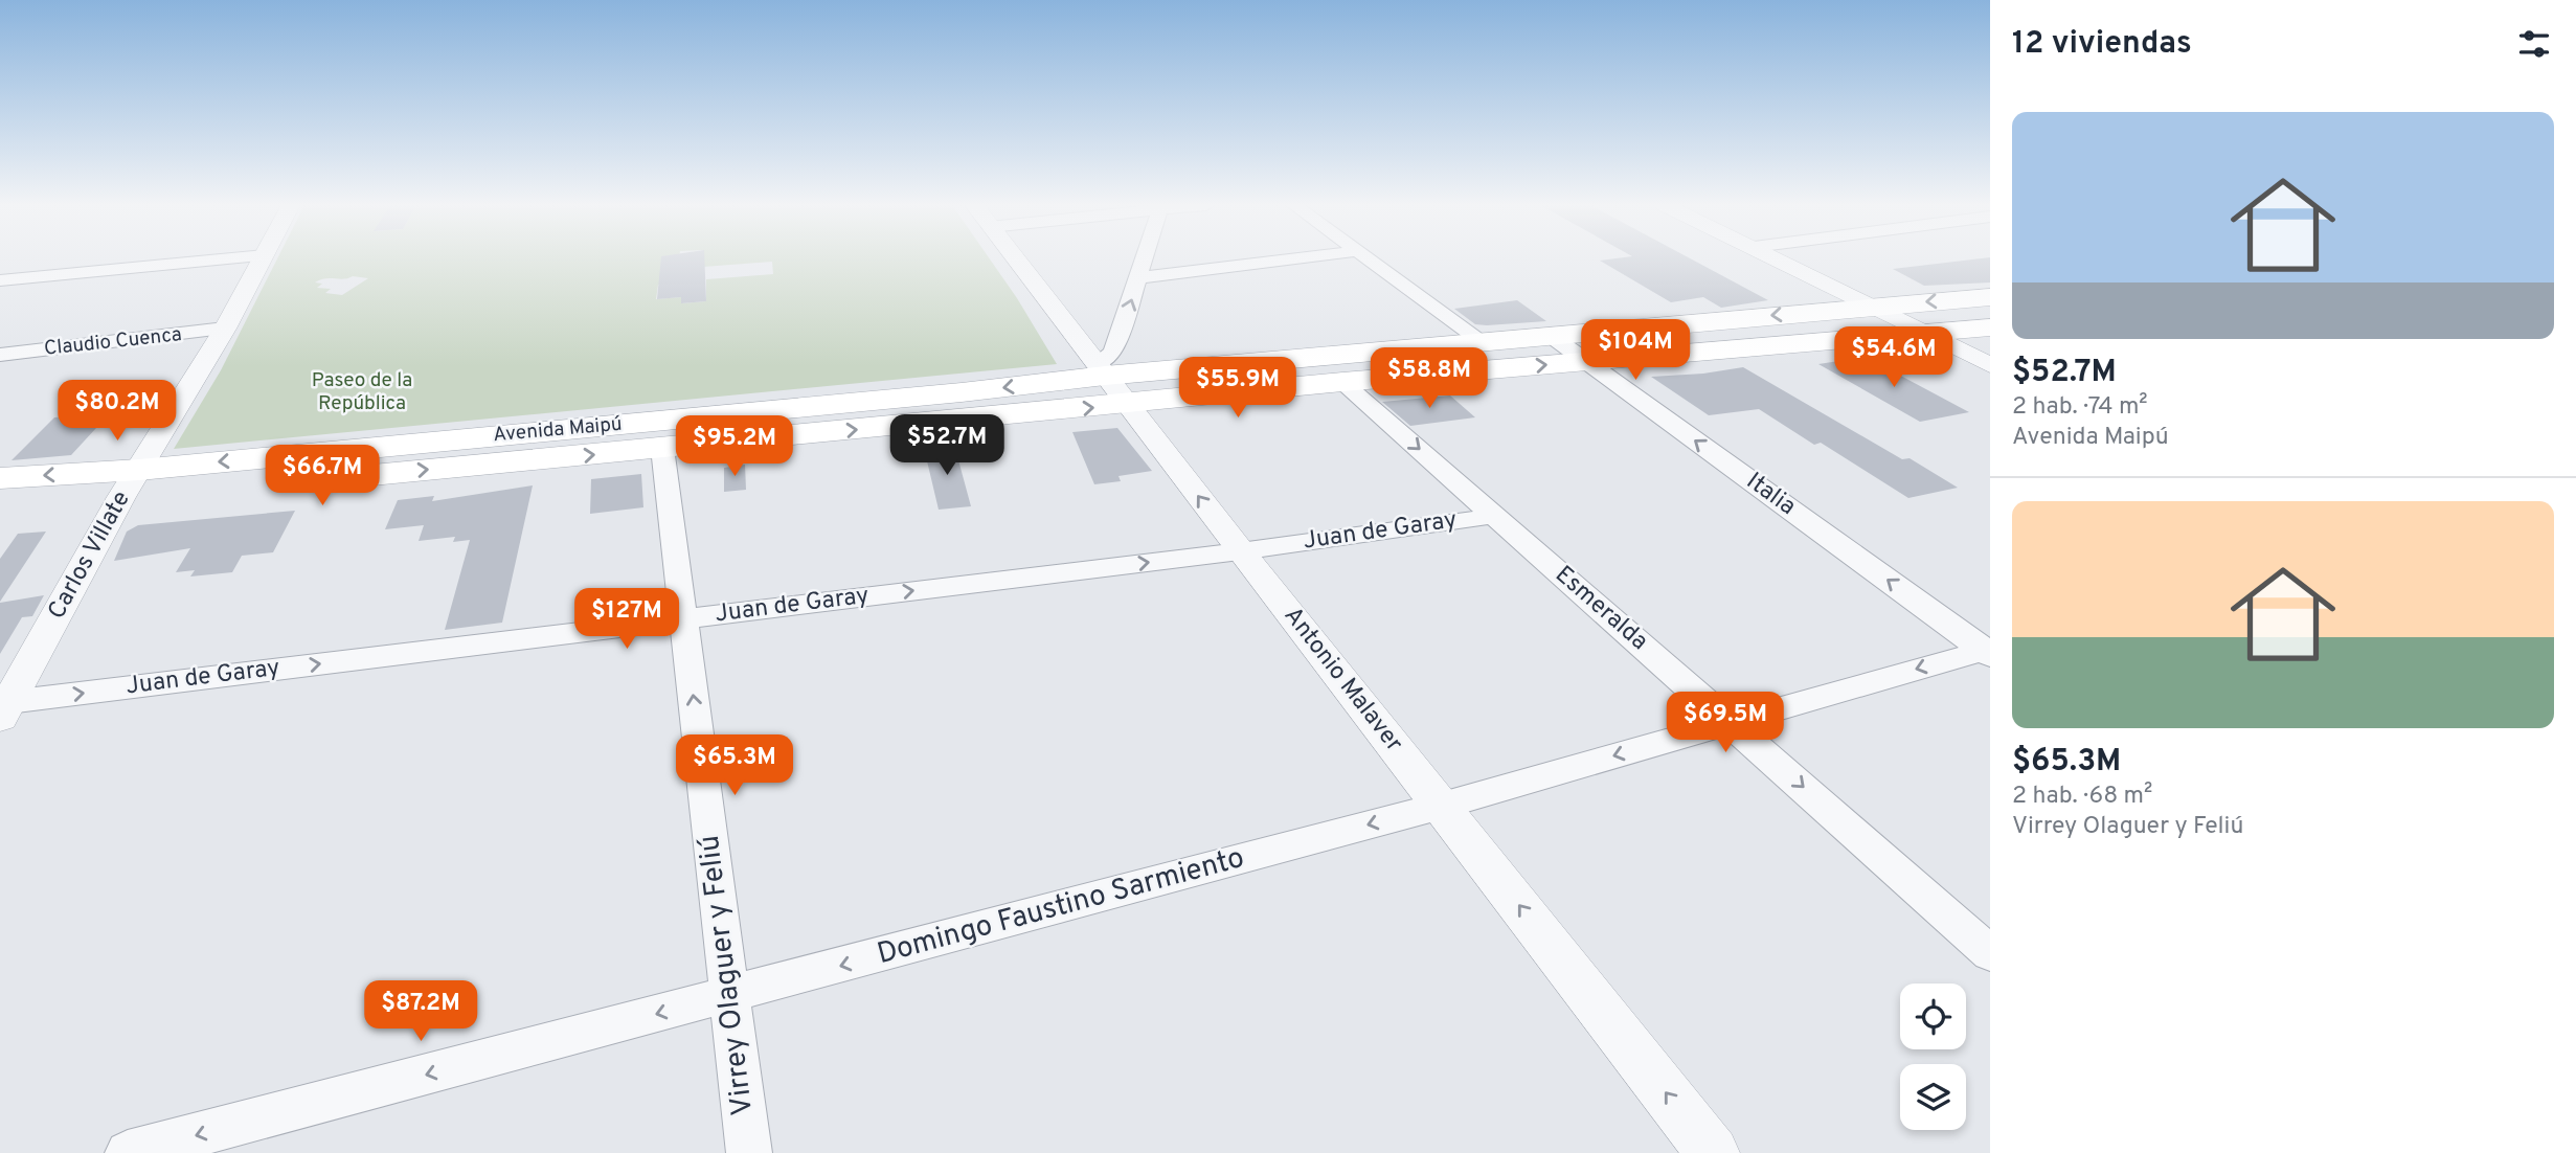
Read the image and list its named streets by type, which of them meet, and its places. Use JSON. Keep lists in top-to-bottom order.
{
  "streets": {
    "main road": ["Avenida Maipú"],
    "street": [
      "Claudio Cuenca",
      "Italia",
      "Juan de Garay",
      "Carlos Villate",
      "Esmeralda",
      "Antonio Malaver",
      "Domingo Faustino Sarmiento",
      "Virrey Olaguer y Feliú"
    ]
  },
  "crossings": [
    ["Claudio Cuenca", "Carlos Villate"],
    ["Avenida Maipú", "Italia"],
    ["Avenida Maipú", "Carlos Villate"],
    ["Avenida Maipú", "Esmeralda"],
    ["Avenida Maipú", "Antonio Malaver"],
    ["Avenida Maipú", "Virrey Olaguer y Feliú"],
    ["Italia", "Domingo Faustino Sarmiento"],
    ["Juan de Garay", "Carlos Villate"],
    ["Juan de Garay", "Esmeralda"],
    ["Juan de Garay", "Antonio Malaver"],
    ["Juan de Garay", "Virrey Olaguer y Feliú"],
    ["Esmeralda", "Domingo Faustino Sarmiento"],
    ["Antonio Malaver", "Domingo Faustino Sarmiento"],
    ["Domingo Faustino Sarmiento", "Virrey Olaguer y Feliú"]
  ],
  "one_way": [
    "Juan de Garay",
    "Esmeralda",
    "Antonio Malaver",
    "Domingo Faustino Sarmiento",
    "Virrey Olaguer y Feliú"
  ],
  "parks": ["Paseo de la República"],
  "page": {
    "heading": "12 viviendas",
    "list": [
      {
        "name": "$52.7M",
        "note": "2 hab. · 74 m² · Avenida Maipú"
      },
      {
        "name": "$65.3M",
        "note": "2 hab. · 68 m² · Virrey Olaguer y Feliú"
      }
    ],
    "price": [
      "$104M",
      "$54.6M",
      "$58.8M",
      "$55.9M",
      "$80.2M",
      "$52.7M",
      "$95.2M",
      "$66.7M",
      "$127M",
      "$69.5M",
      "$65.3M",
      "$87.2M"
    ]
  }
}
